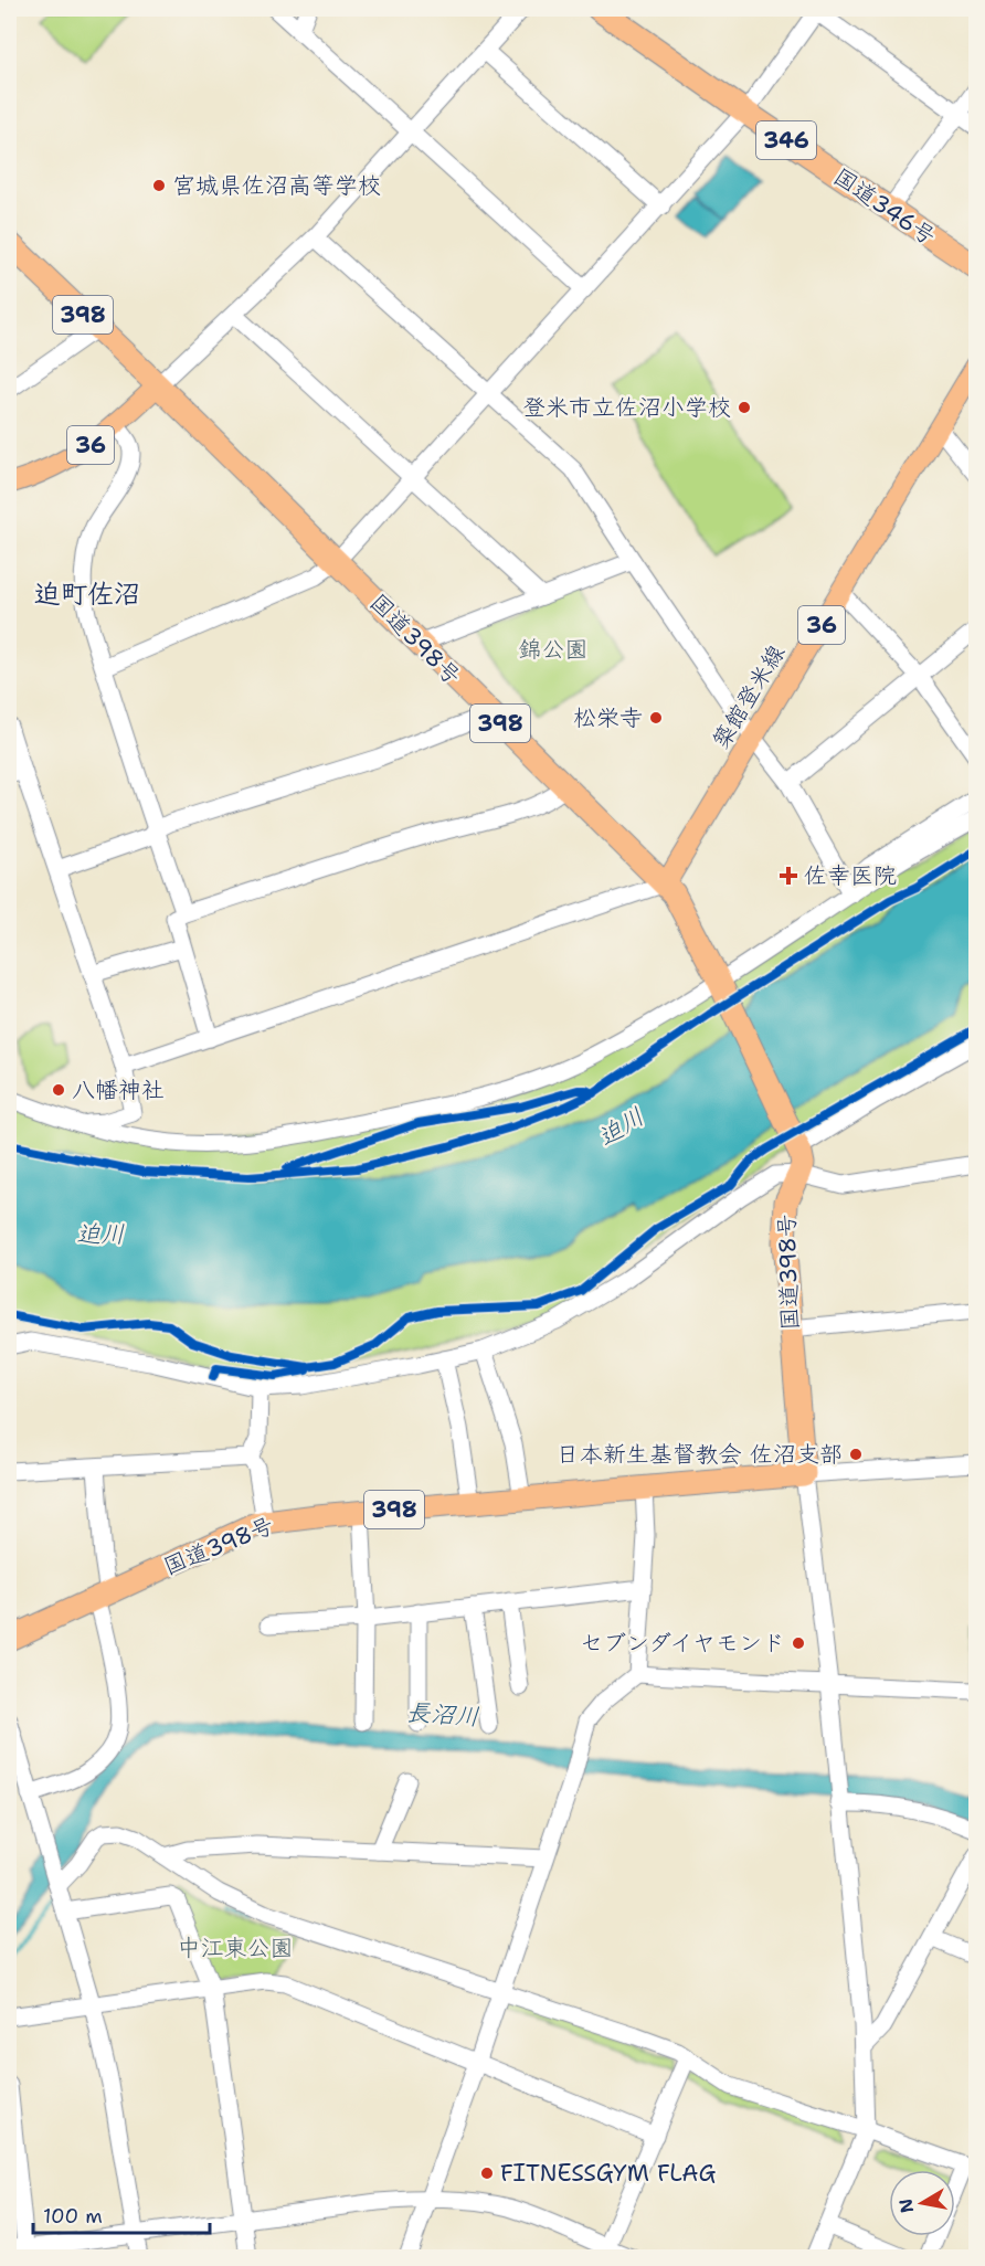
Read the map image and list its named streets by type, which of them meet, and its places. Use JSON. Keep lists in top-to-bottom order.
{
  "streets": {
    "highway": [
      "346",
      "国道346号",
      "398",
      "国道398号"
    ],
    "main road": ["36", "築館登米線"]
  },
  "crossings": [
    ["36", "国道398号"],
    ["国道398号", "築館登米線"]
  ],
  "districts": ["迫町佐沼"],
  "water": ["迫川", "長沼川"],
  "parks": ["錦公園", "中江東公園"],
  "places": {
    "other": [
      "宮城県佐沼高等学校",
      "登米市立佐沼小学校",
      "松栄寺",
      "八幡神社",
      "日本新生基督教会 佐沼支部",
      "セブンダイヤモンド",
      "FITNESSGYM FLAG"
    ],
    "health": ["佐幸医院"]
  },
  "scale_bar": "100 m",
  "north": "left"
}
